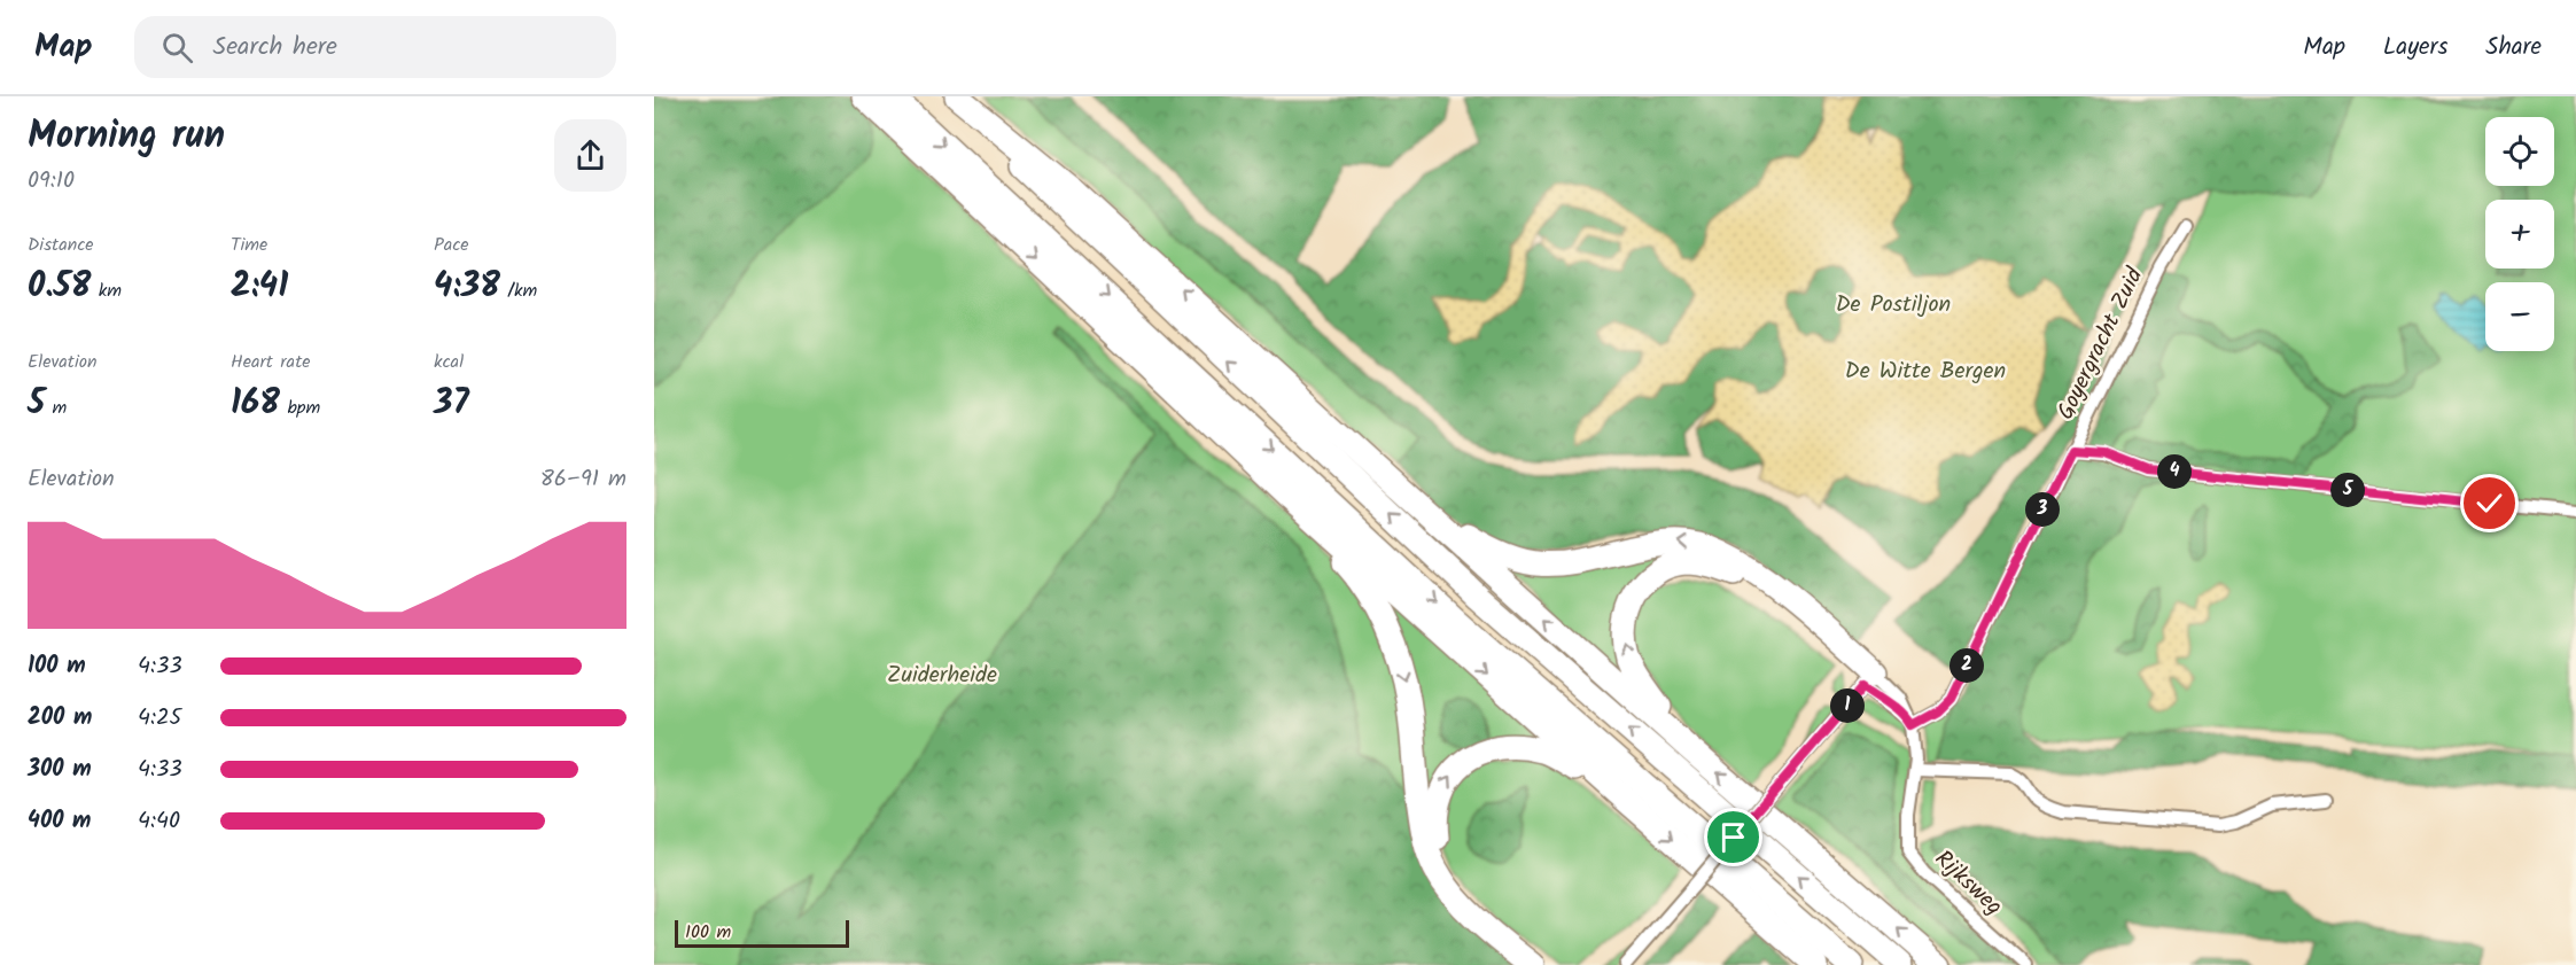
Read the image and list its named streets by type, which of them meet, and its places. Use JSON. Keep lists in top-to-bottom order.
{
  "streets": {
    "street": ["Goyergracht Zuid", "Rijksweg"]
  },
  "parks": ["De Postiljon", "De Witte Bergen", "Zuiderheide"],
  "scale_bar": "100 m",
  "page": {
    "header": "Map",
    "search": "Search here",
    "nav": ["Map", "Layers", "Share"],
    "heading": ["Morning run", "09:10"],
    "map_buttons": ["+", "−"],
    "stats": [
      ["Distance", "0.58 km"],
      ["Time", "2:41"],
      ["Pace", "4:38 /km"],
      ["Elevation", "5 m"],
      ["Heart rate", "168 bpm"],
      ["kcal", "37"]
    ],
    "chart": ["Elevation", "86–91 m"],
    "pins": [
      "4",
      "5",
      "3",
      "2",
      "1"
    ],
    "list": [
      {
        "name": "100 m",
        "note": "4:33"
      },
      {
        "name": "200 m",
        "note": "4:25"
      },
      {
        "name": "300 m",
        "note": "4:33"
      },
      {
        "name": "400 m",
        "note": "4:40"
      }
    ],
    "scale": "100 m"
  }
}
